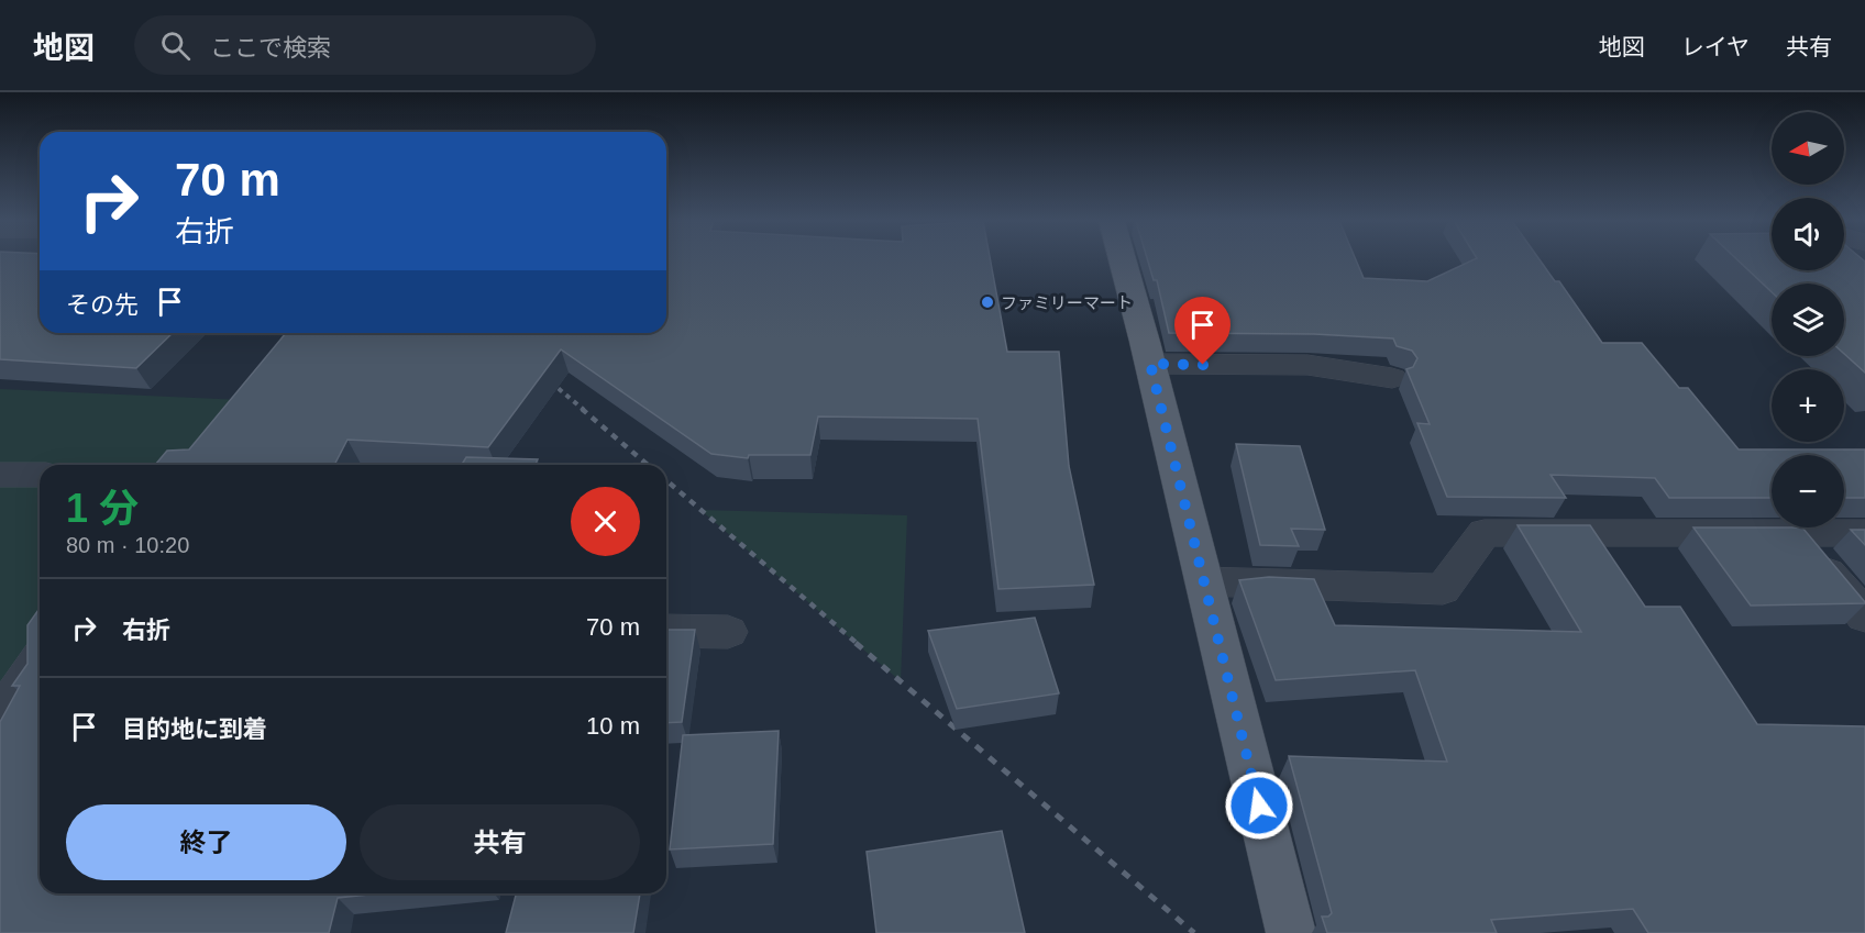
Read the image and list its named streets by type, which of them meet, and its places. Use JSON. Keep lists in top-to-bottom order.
{
  "places": ["ファミリーマート"],
  "north": "left",
  "page": {
    "header": "地図",
    "search": "ここで検索",
    "nav": ["地図", "レイヤ", "共有"],
    "map_buttons": ["+", "−"],
    "turn": ["70 m", "右折"],
    "then": "その先",
    "heading": ["1 分", "80 m · 10:20"],
    "list": [
      {
        "name": "右折",
        "value": "70 m"
      },
      {
        "name": "目的地に到着",
        "value": "10 m"
      }
    ],
    "buttons": ["終了", "共有"]
  }
}
